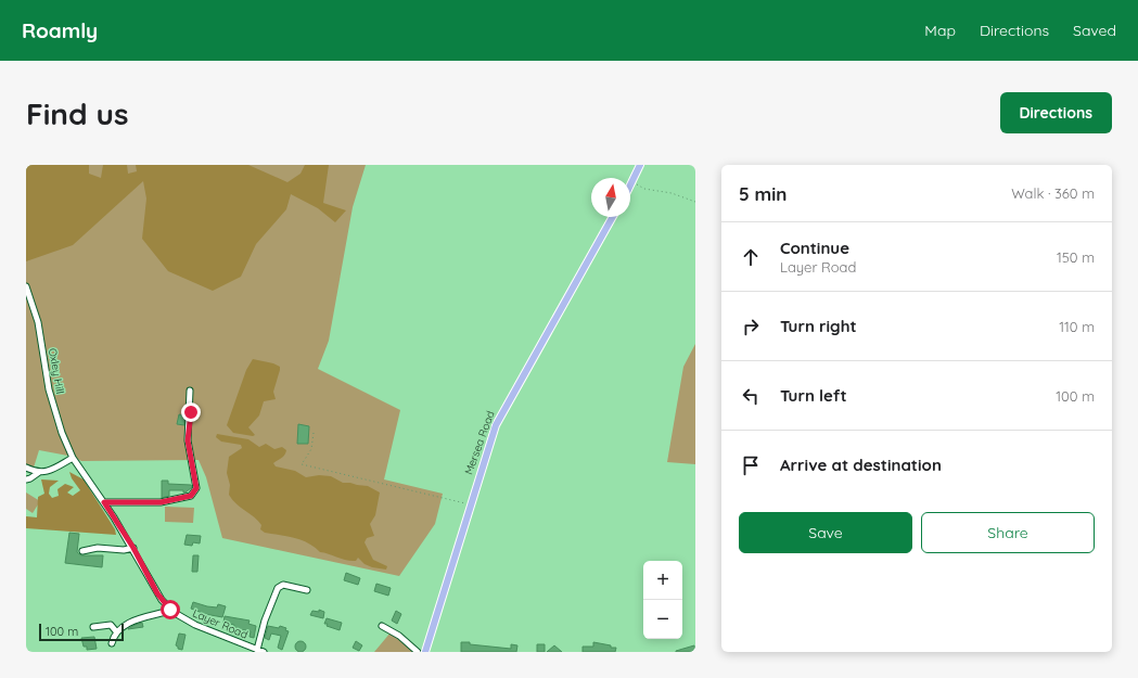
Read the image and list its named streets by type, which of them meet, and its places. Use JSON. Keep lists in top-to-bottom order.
{
  "streets": {
    "main road": ["Mersea Road"],
    "street": ["Oxley Hill", "Layer Road"]
  },
  "crossings": [
    ["Oxley Hill", "Layer Road"]
  ],
  "scale_bar": "100 m",
  "north": "top",
  "page": {
    "header": "Roamly",
    "nav": ["Map", "Directions", "Saved"],
    "buttons": [
      "Directions",
      ["Save", "Share"]
    ],
    "title": "Find us",
    "heading": ["5 min", "Walk · 360 m"],
    "list": [
      ["Continue", "Layer Road", "150 m"],
      ["Turn right", "110 m"],
      ["Turn left", "100 m"],
      "Arrive at destination"
    ],
    "map_buttons": ["+", "−"],
    "scale": "100 m"
  }
}
